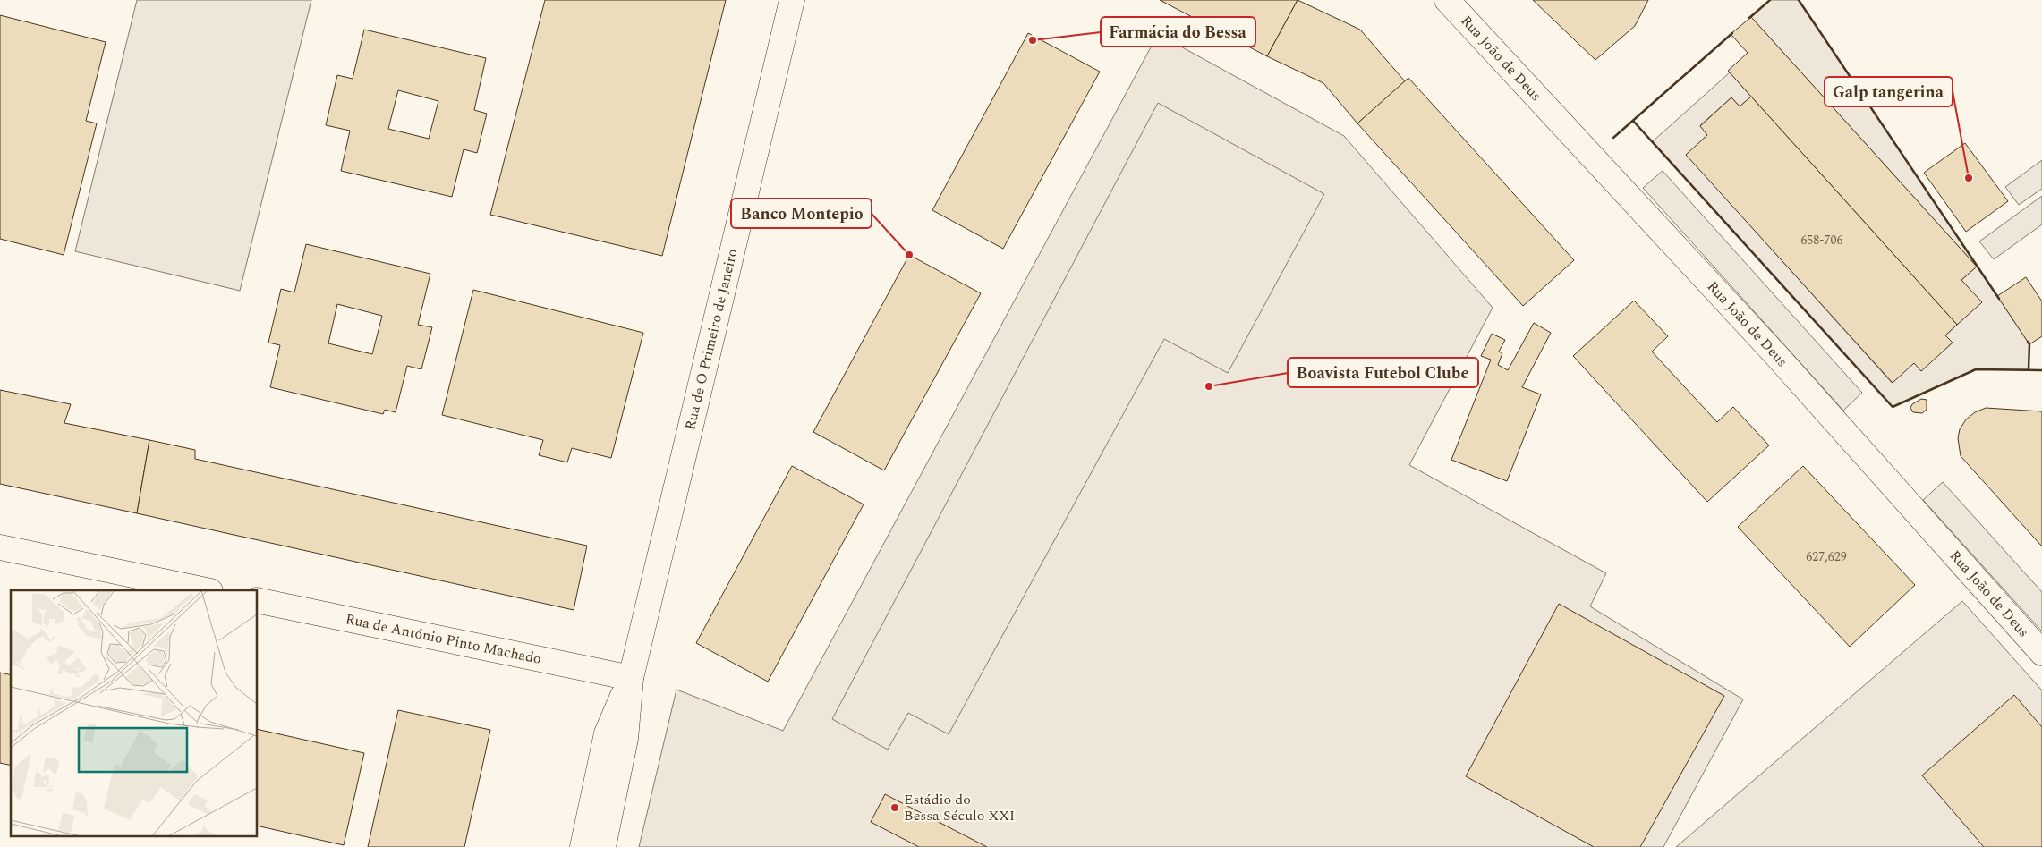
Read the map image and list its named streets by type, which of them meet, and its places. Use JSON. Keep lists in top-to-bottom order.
{
  "streets": {
    "street": ["Rua João de Deus", "Rua de O Primeiro de Janeiro", "Rua de António Pinto Machado"]
  },
  "crossings": [
    ["Rua de O Primeiro de Janeiro", "Rua de António Pinto Machado"]
  ],
  "places": [
    "Farmácia do Bessa",
    "Galp tangerina",
    "Banco Montepio",
    "Boavista Futebol Clube",
    "Estádio do Bessa Século XXI"
  ],
  "house_numbers": ["658-706", "627,629"]
}
